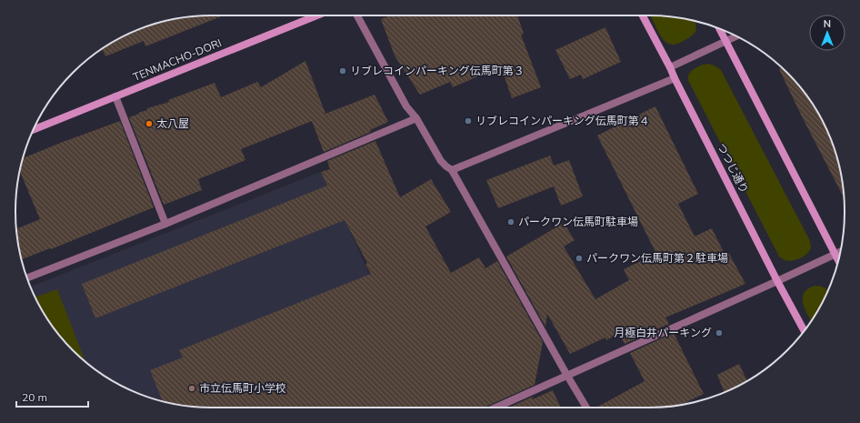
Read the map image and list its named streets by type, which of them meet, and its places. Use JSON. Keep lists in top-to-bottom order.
{
  "streets": {
    "main road": ["TENMACHO-DORI", "つつじ通り"]
  },
  "places": [
    "リブレコインパーキング伝馬町第３",
    "リブレコインパーキング伝馬町第４",
    "太八屋",
    "パークワン伝馬町駐車場",
    "パークワン伝馬町第２駐車場",
    "月極白井パーキング",
    "市立伝馬町小学校"
  ],
  "scale_bar": "20 m",
  "north": "top"
}
